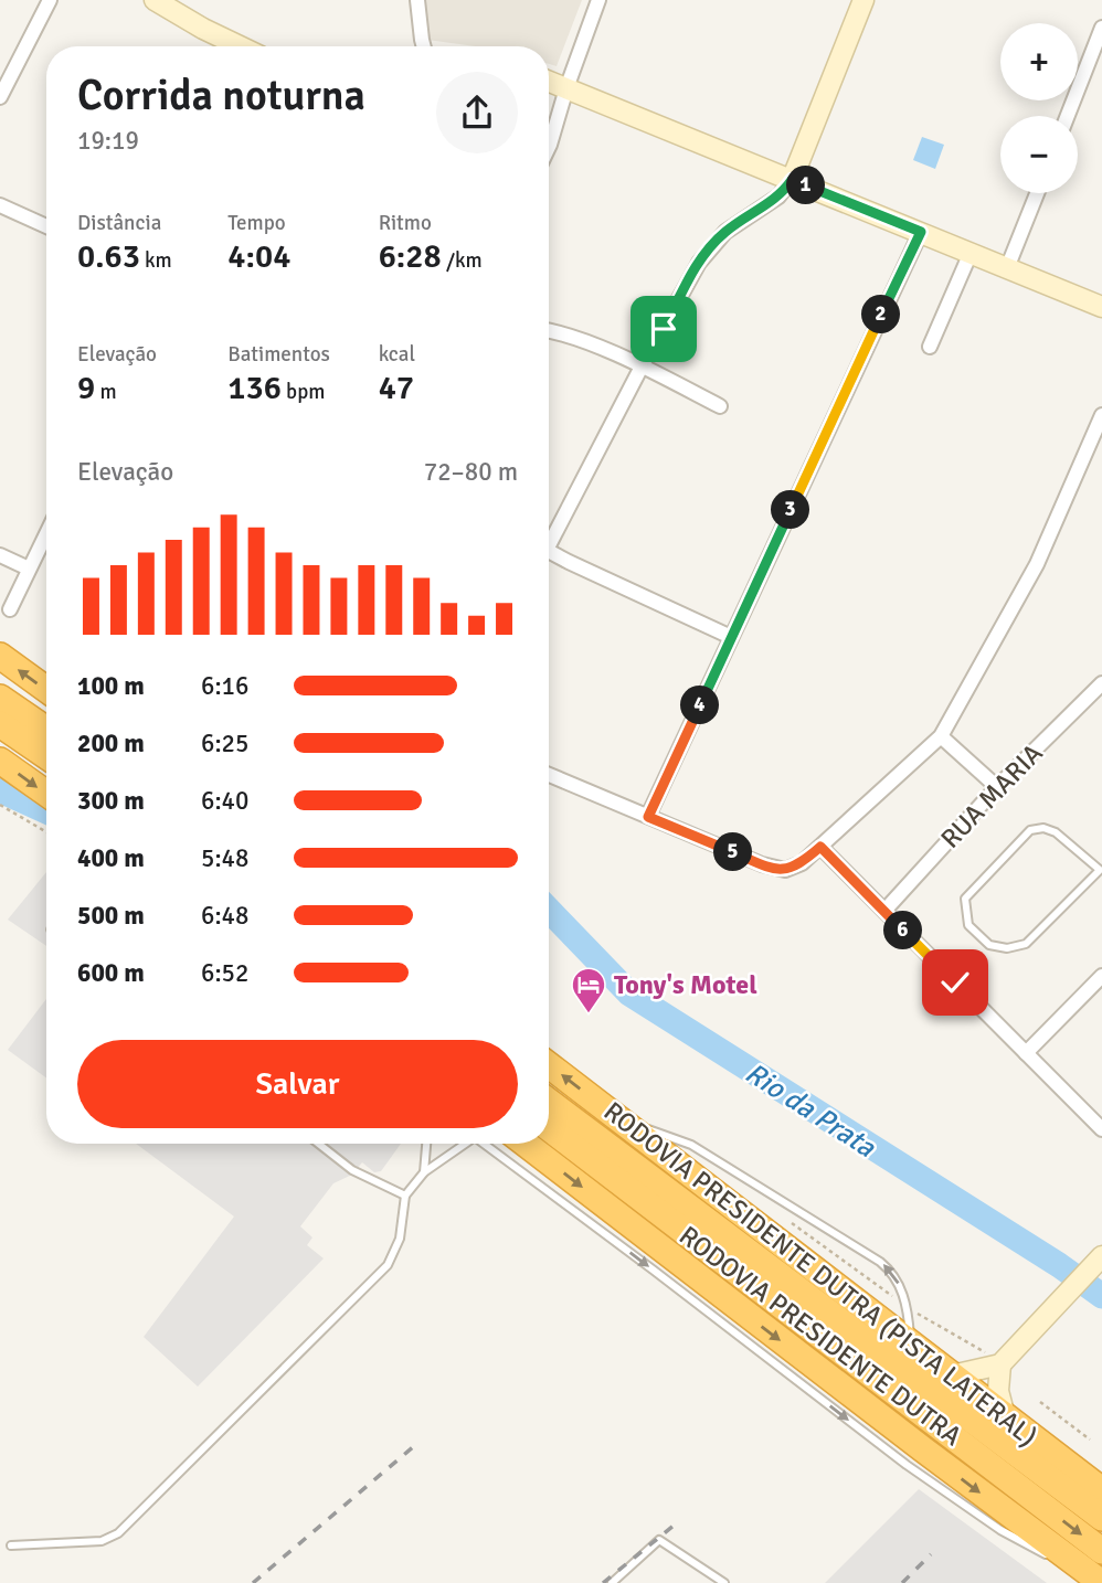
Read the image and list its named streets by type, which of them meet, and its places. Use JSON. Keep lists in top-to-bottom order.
{
  "streets": {
    "highway": ["RODOVIA PRESIDENTE DUTRA (PISTA LATERAL)", "RODOVIA PRESIDENTE DUTRA"],
    "street": ["RUA MARIA"]
  },
  "water": ["Rio da Prata"],
  "places": {
    "hotel": ["Tony's Motel"]
  },
  "page": {
    "map_buttons": ["+", "−"],
    "heading": ["Corrida noturna", "19:19"],
    "pins": [
      "1",
      "2",
      "3",
      "4",
      "5",
      "6"
    ],
    "stats": [
      ["Distância", "0.63 km"],
      ["Tempo", "4:04"],
      ["Ritmo", "6:28 /km"],
      ["Elevação", "9 m"],
      ["Batimentos", "136 bpm"],
      ["kcal", "47"]
    ],
    "chart": ["Elevação", "72–80 m"],
    "list": [
      {
        "name": "100 m",
        "note": "6:16"
      },
      {
        "name": "200 m",
        "note": "6:25"
      },
      {
        "name": "300 m",
        "note": "6:40"
      },
      {
        "name": "400 m",
        "note": "5:48"
      },
      {
        "name": "500 m",
        "note": "6:48"
      },
      {
        "name": "600 m",
        "note": "6:52"
      }
    ],
    "buttons": "Salvar"
  }
}
